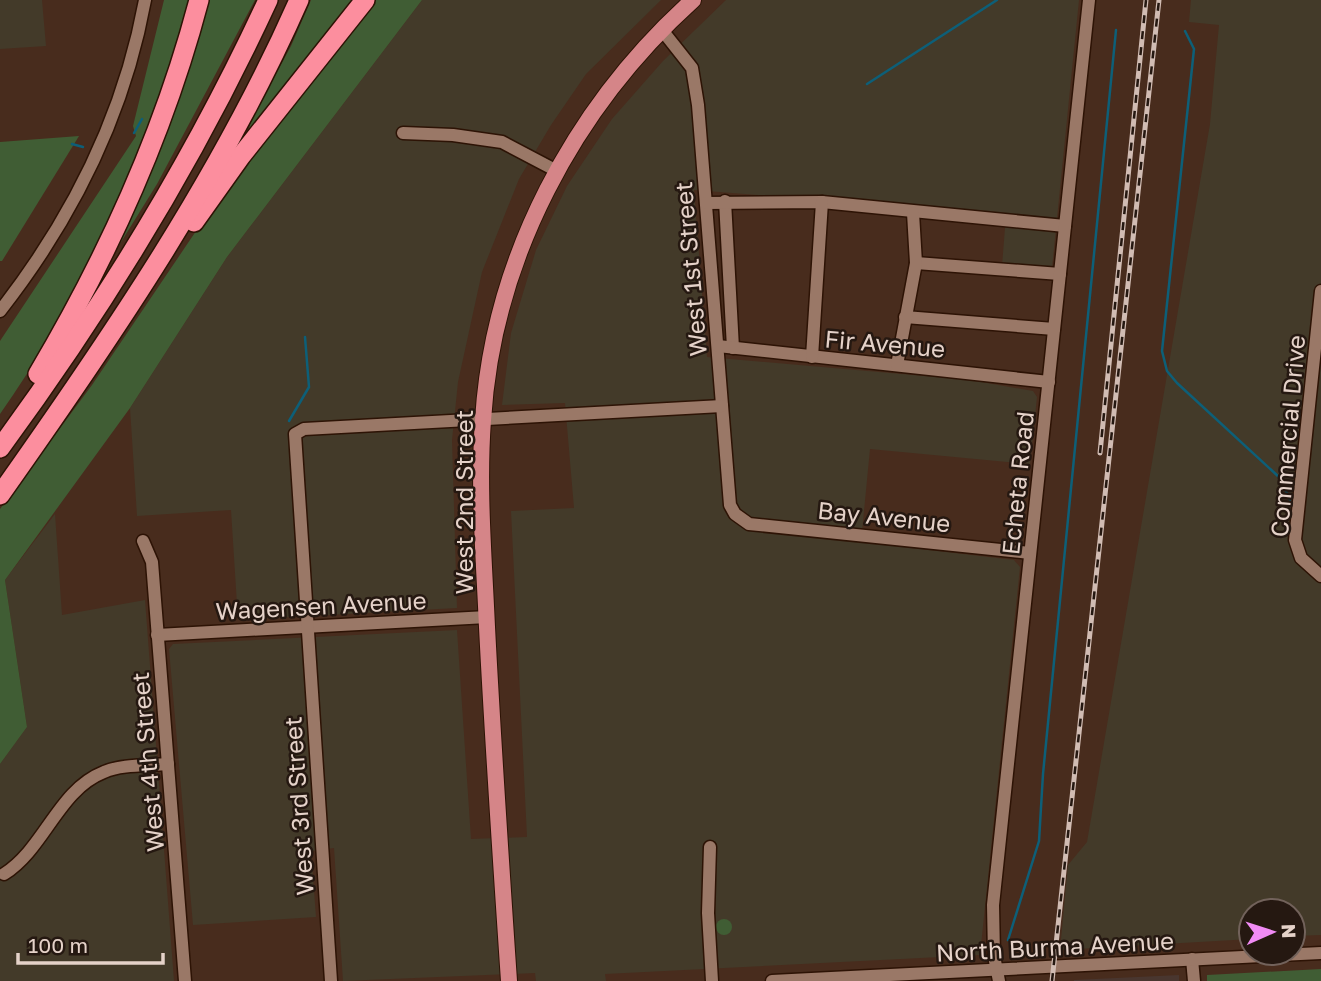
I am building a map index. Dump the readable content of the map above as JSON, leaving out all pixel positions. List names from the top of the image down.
{
  "streets": {
    "main road": ["West 2nd Street"],
    "street": [
      "West 1st Street",
      "Fir Avenue",
      "Commercial Drive",
      "Echeta Road",
      "Bay Avenue",
      "Wagensen Avenue",
      "West 4th Street",
      "West 3rd Street",
      "North Burma Avenue"
    ]
  },
  "crossings": [
    ["West 1st Street", "Fir Avenue"],
    ["West 1st Street", "West 2nd Street"],
    ["West 1st Street", "Bay Avenue"],
    ["Fir Avenue", "Echeta Road"],
    ["Echeta Road", "Bay Avenue"],
    ["Echeta Road", "North Burma Avenue"],
    ["West 2nd Street", "Wagensen Avenue"],
    ["West 2nd Street", "West 3rd Street"],
    ["Wagensen Avenue", "West 4th Street"],
    ["Wagensen Avenue", "West 3rd Street"]
  ],
  "scale_bar": "100 m",
  "north": "right"
}
